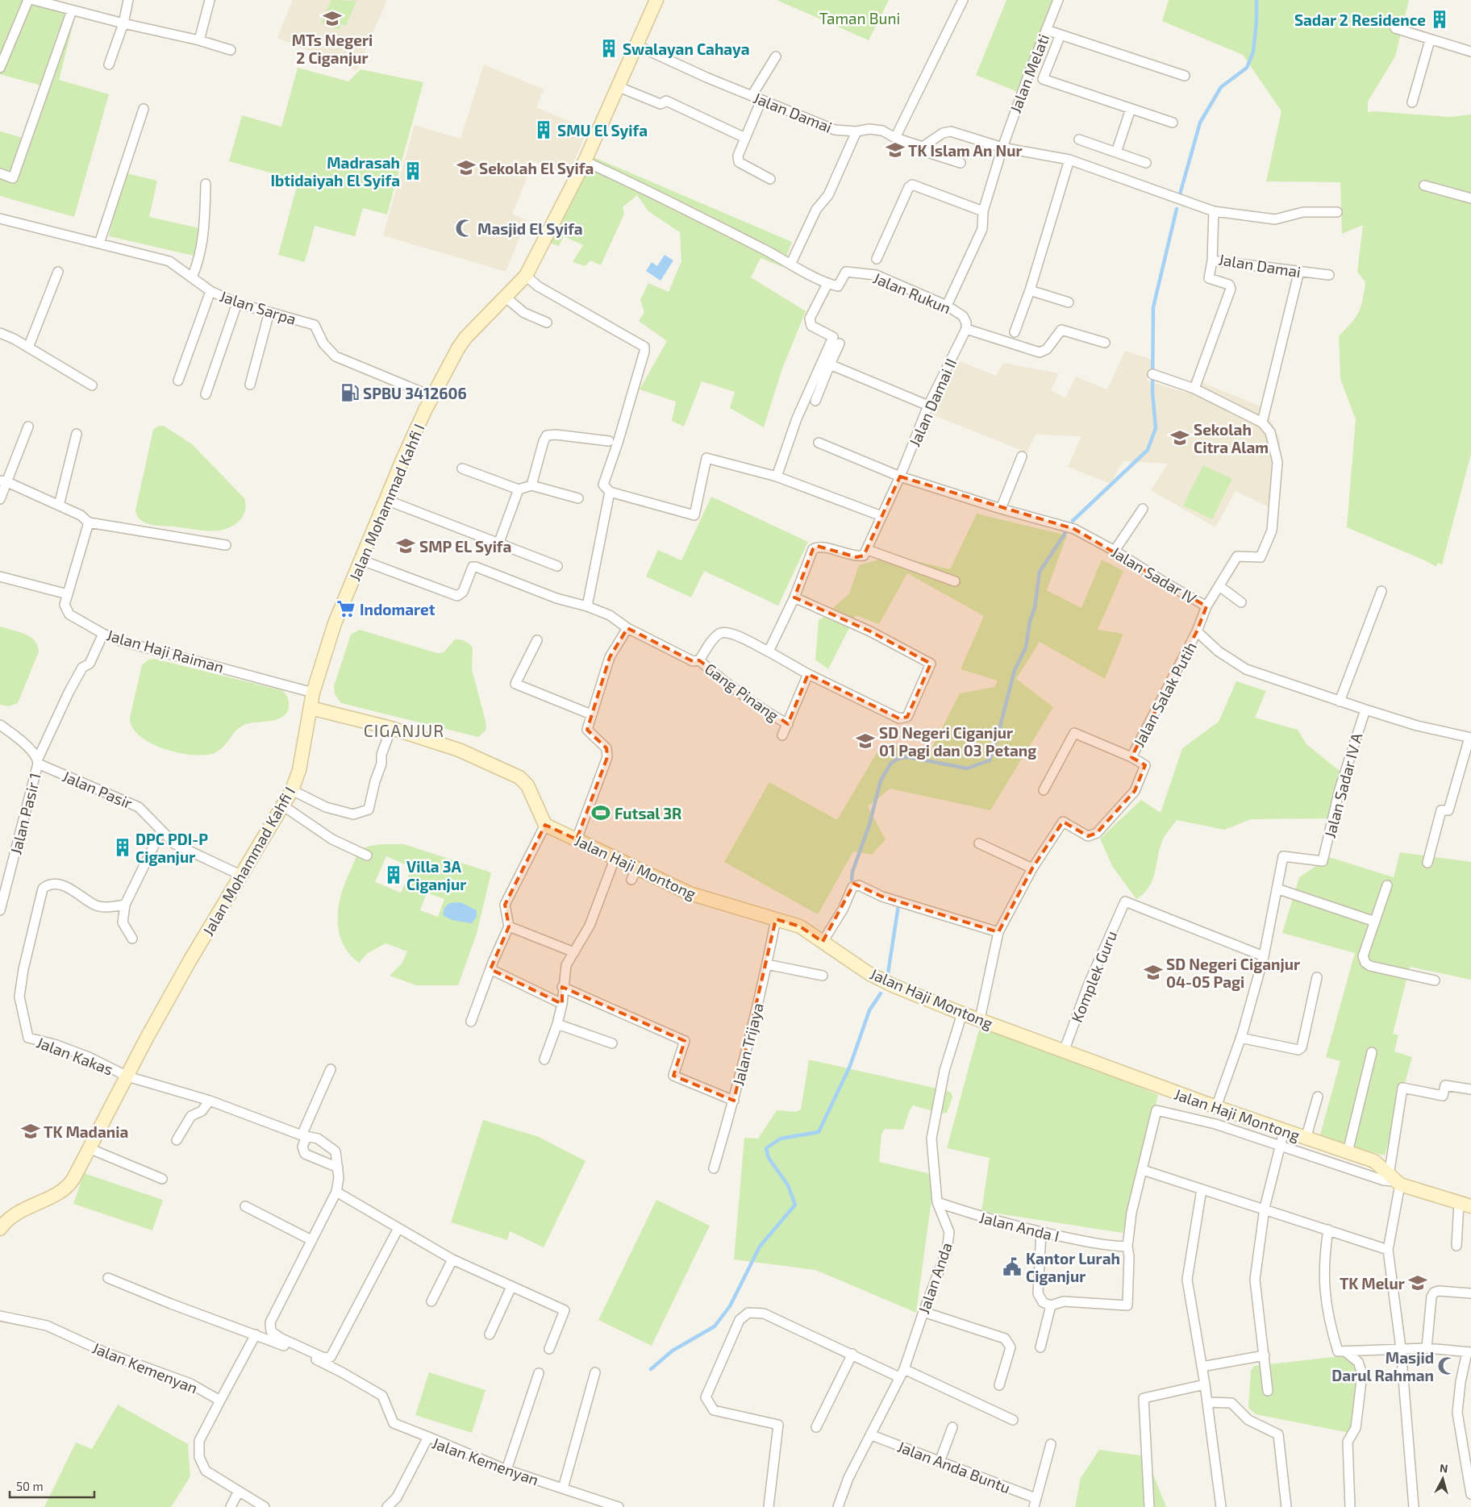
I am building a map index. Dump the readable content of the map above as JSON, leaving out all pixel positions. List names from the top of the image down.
{
  "streets": {
    "main road": ["Jalan Mohammad Kahfi I", "Jalan Haji Montong"],
    "street": [
      "Jalan Melati",
      "Jalan Damai",
      "Jalan Rukun",
      "Jalan Sarpa",
      "Jalan Damai II",
      "Jalan Sadar IV",
      "Jalan Haji Raiman",
      "Gang Pinang",
      "Jalan Salak Putih",
      "Jalan Sadar IV A",
      "Jalan Pasir",
      "Jalan Pasir 1",
      "Komplek Guru",
      "Jalan Trijaya",
      "Jalan Kakas",
      "Jalan Anda I",
      "Jalan Anda",
      "Jalan Kemenyan",
      "Jalan Anda Buntu"
    ]
  },
  "crossings": [
    ["Jalan Damai", "Jalan Mohammad Kahfi I"],
    ["Jalan Rukun", "Jalan Damai II"],
    ["Jalan Sarpa", "Jalan Mohammad Kahfi I"],
    ["Jalan Damai II", "Jalan Sadar IV"],
    ["Jalan Mohammad Kahfi I", "Jalan Haji Raiman"],
    ["Jalan Mohammad Kahfi I", "Jalan Pasir"],
    ["Jalan Mohammad Kahfi I", "Jalan Kakas"],
    ["Jalan Sadar IV", "Jalan Salak Putih"],
    ["Jalan Haji Raiman", "Jalan Pasir 1"],
    ["Jalan Salak Putih", "Jalan Haji Montong"],
    ["Jalan Pasir", "Jalan Pasir 1"],
    ["Jalan Haji Montong", "Komplek Guru"],
    ["Jalan Haji Montong", "Jalan Trijaya"],
    ["Jalan Haji Montong", "Jalan Anda"],
    ["Jalan Anda I", "Jalan Anda"],
    ["Jalan Anda", "Jalan Anda Buntu"]
  ],
  "districts": ["CIGANJUR"],
  "parks": ["Taman Buni"],
  "places": {
    "school or university": [
      "MTs Negeri 2 Ciganjur",
      "TK Islam An Nur",
      "Sekolah El Syifa",
      "Sekolah Citra Alam",
      "SMP EL Syifa",
      "SD Negeri Ciganjur 01 Pagi dan 03 Petang",
      "SD Negeri Ciganjur 04-05 Pagi",
      "TK Madania",
      "TK Melur"
    ],
    "building": [
      "Sadar 2 Residence",
      "Swalayan Cahaya",
      "SMU El Syifa",
      "Madrasah Ibtidaiyah El Syifa",
      "DPC PDI-P Ciganjur",
      "Villa 3A Ciganjur"
    ],
    "mosque": ["Masjid El Syifa", "Masjid Darul Rahman"],
    "fuel station": ["SPBU 3412606"],
    "supermarket": ["Indomaret"],
    "sports": ["Futsal 3R"],
    "public building": ["Kantor Lurah Ciganjur"]
  },
  "scale_bar": "50 m",
  "north": "top"
}
